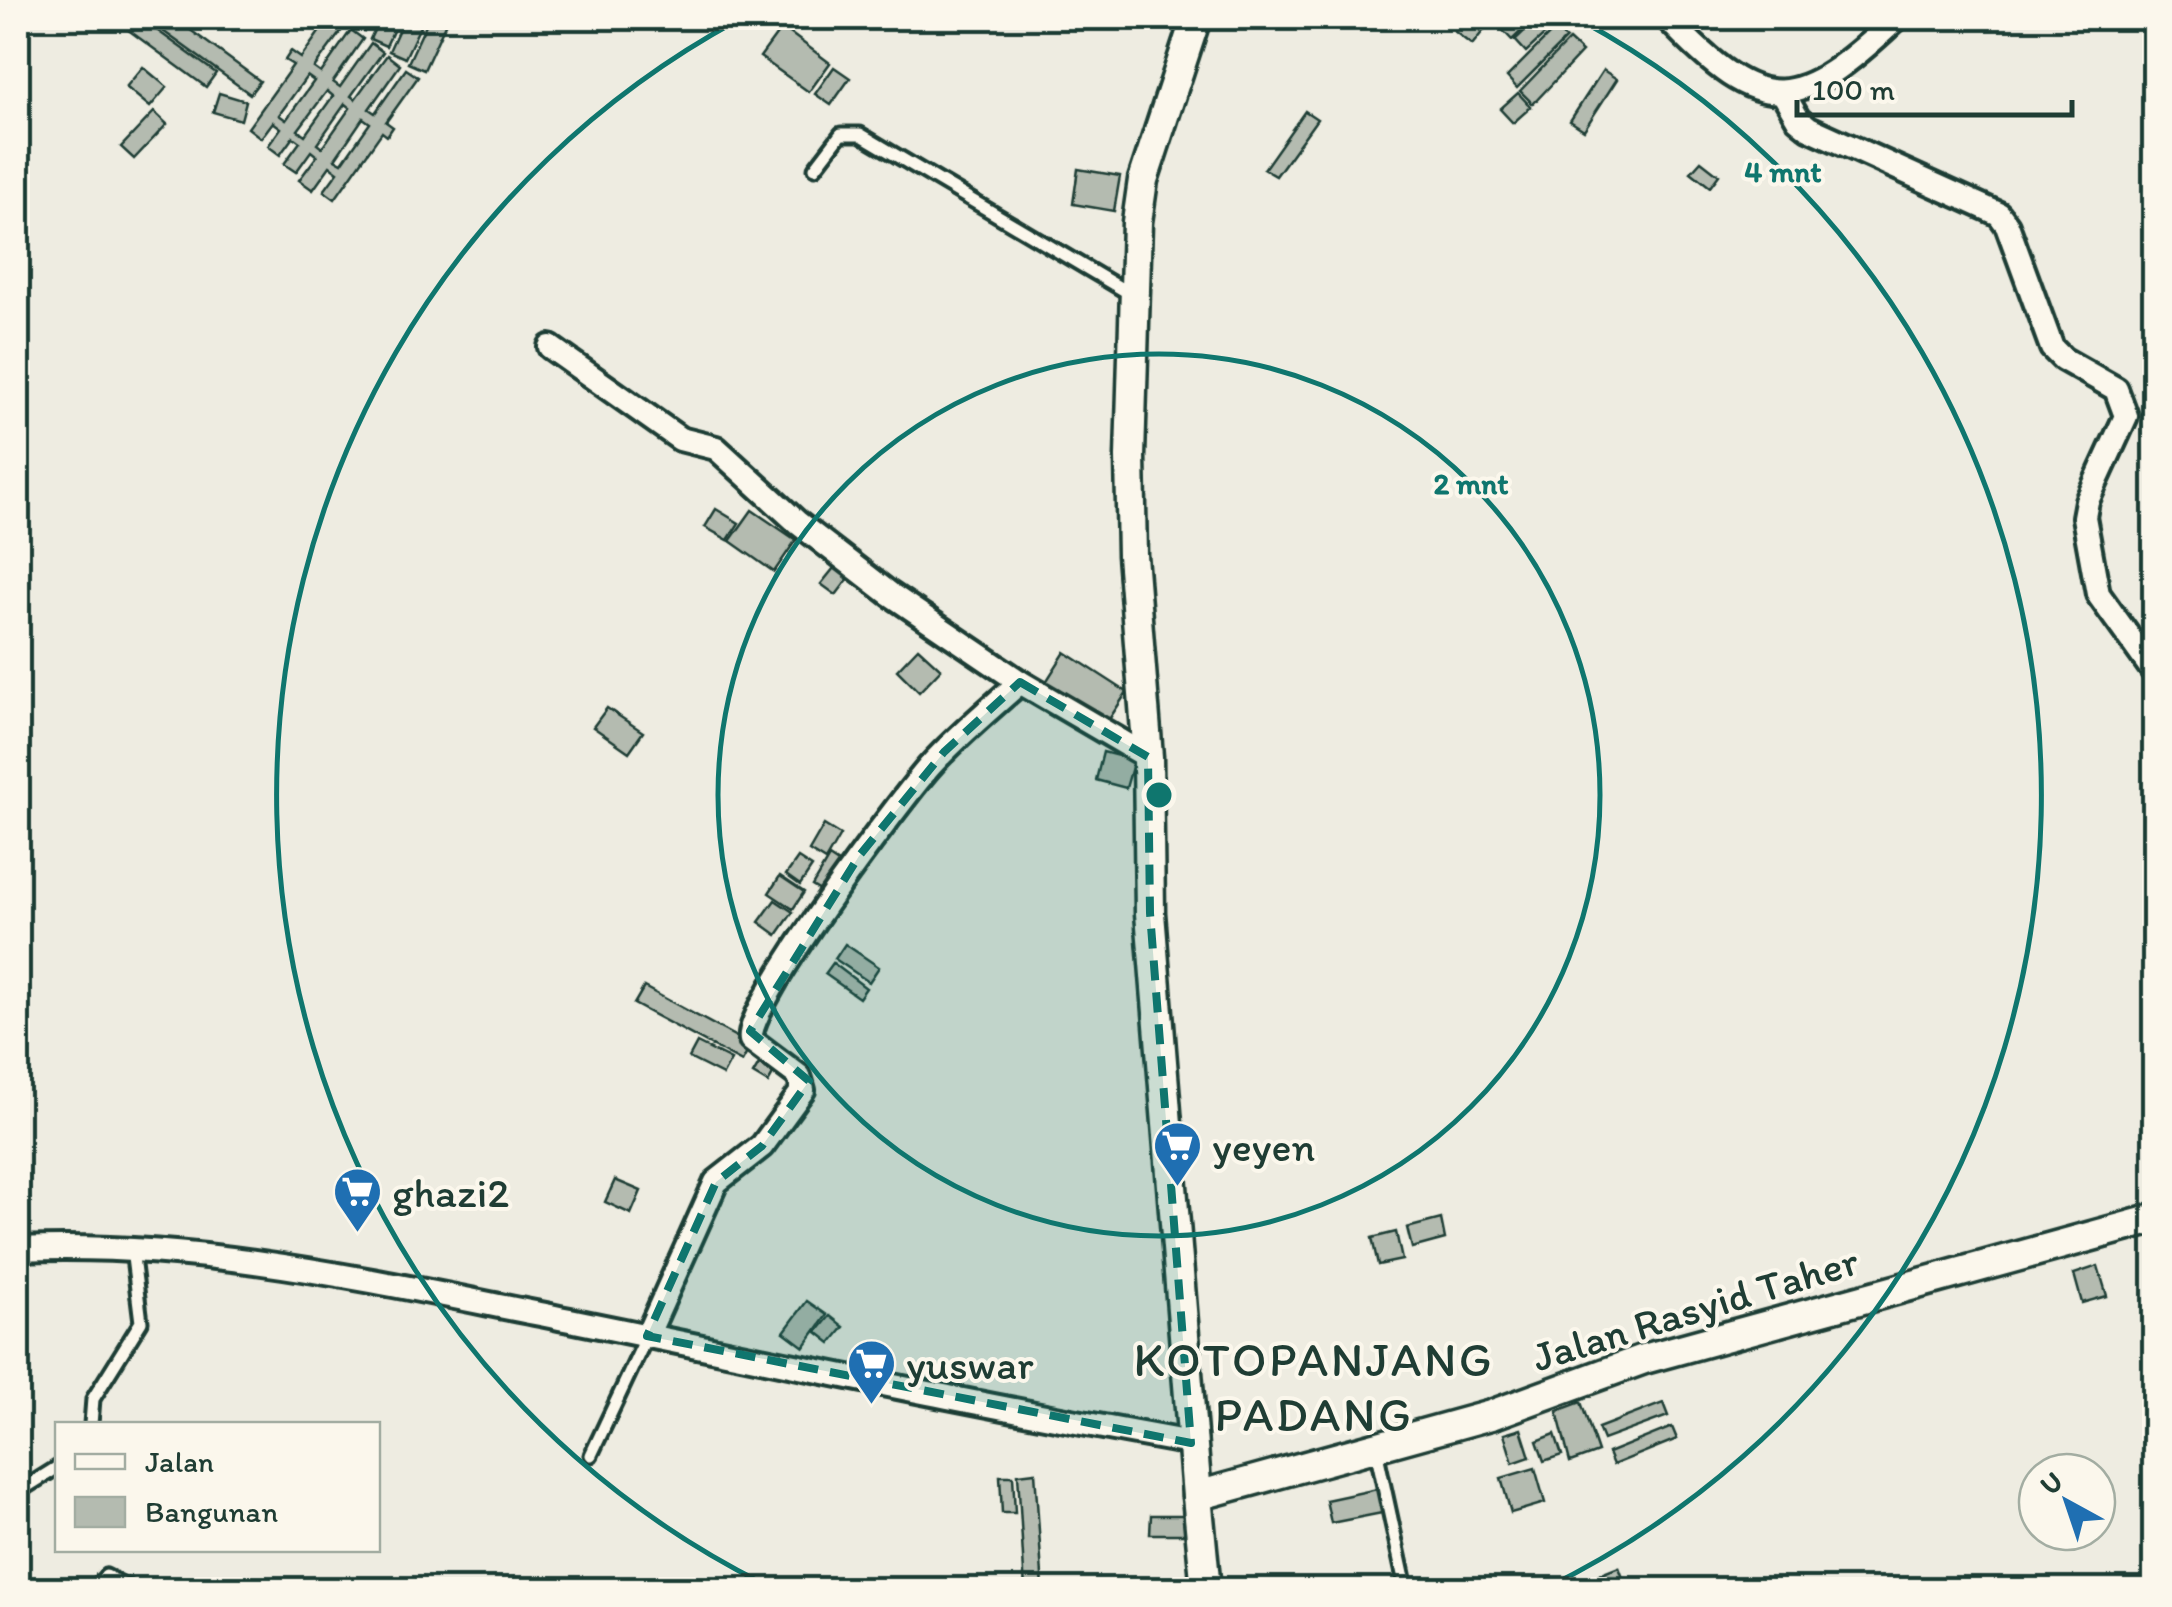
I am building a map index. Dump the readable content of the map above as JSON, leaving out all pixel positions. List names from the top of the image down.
{
  "streets": {
    "street": ["Jalan Rasyid Taher"]
  },
  "districts": ["KOTOPANJANG PADANG"],
  "places": {
    "supermarket": ["yeyen", "ghazi2", "yuswar"]
  },
  "legend": ["Jalan", "Bangunan"],
  "scale_bar": "100 m",
  "north": "top left",
  "rings": ["4 mnt", "2 mnt"]
}
